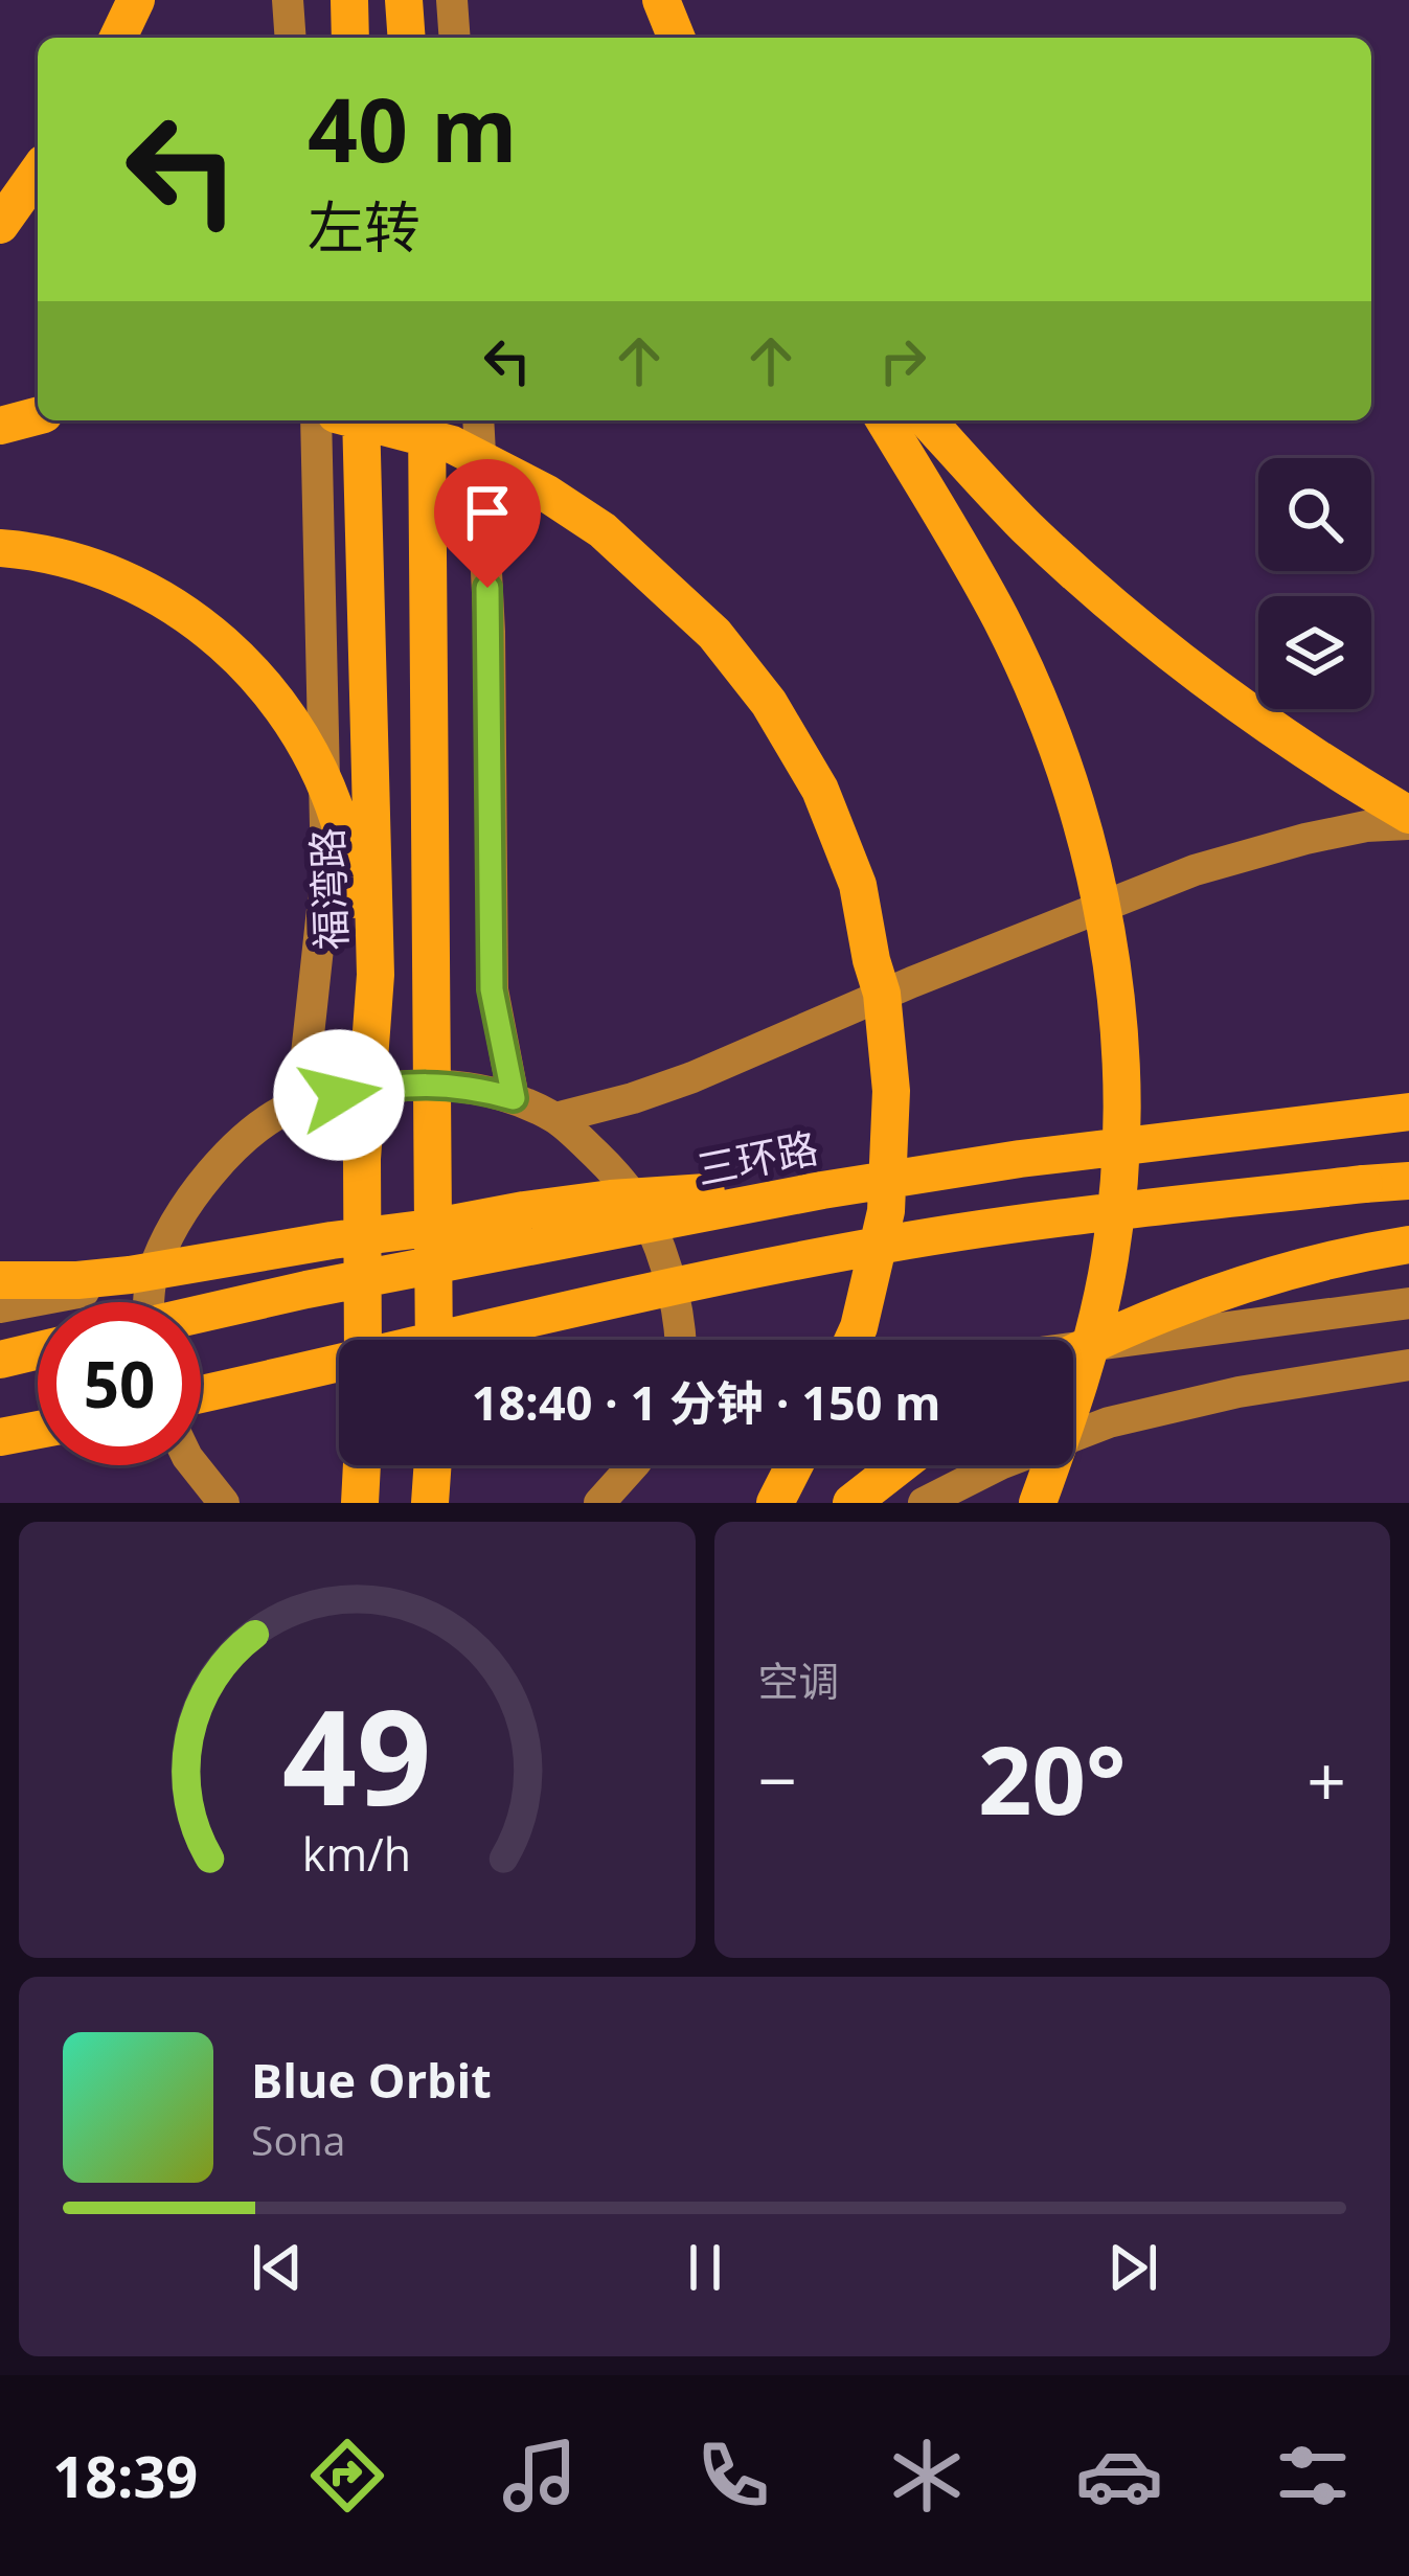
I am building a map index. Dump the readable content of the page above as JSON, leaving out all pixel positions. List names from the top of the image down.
{
  "streets": {
    "highway": ["福湾路", "三环路"]
  },
  "page": {
    "turn": ["40 m", "左转"],
    "limit": "50",
    "trip": "18:40 · 1 分钟 · 150 m",
    "tile": "空调",
    "heat": ["−", "20°", "+"],
    "song": ["Blue Orbit", "Sona"],
    "tabs": "18:39",
    "gauge": ["49", "km/h"]
  }
}
